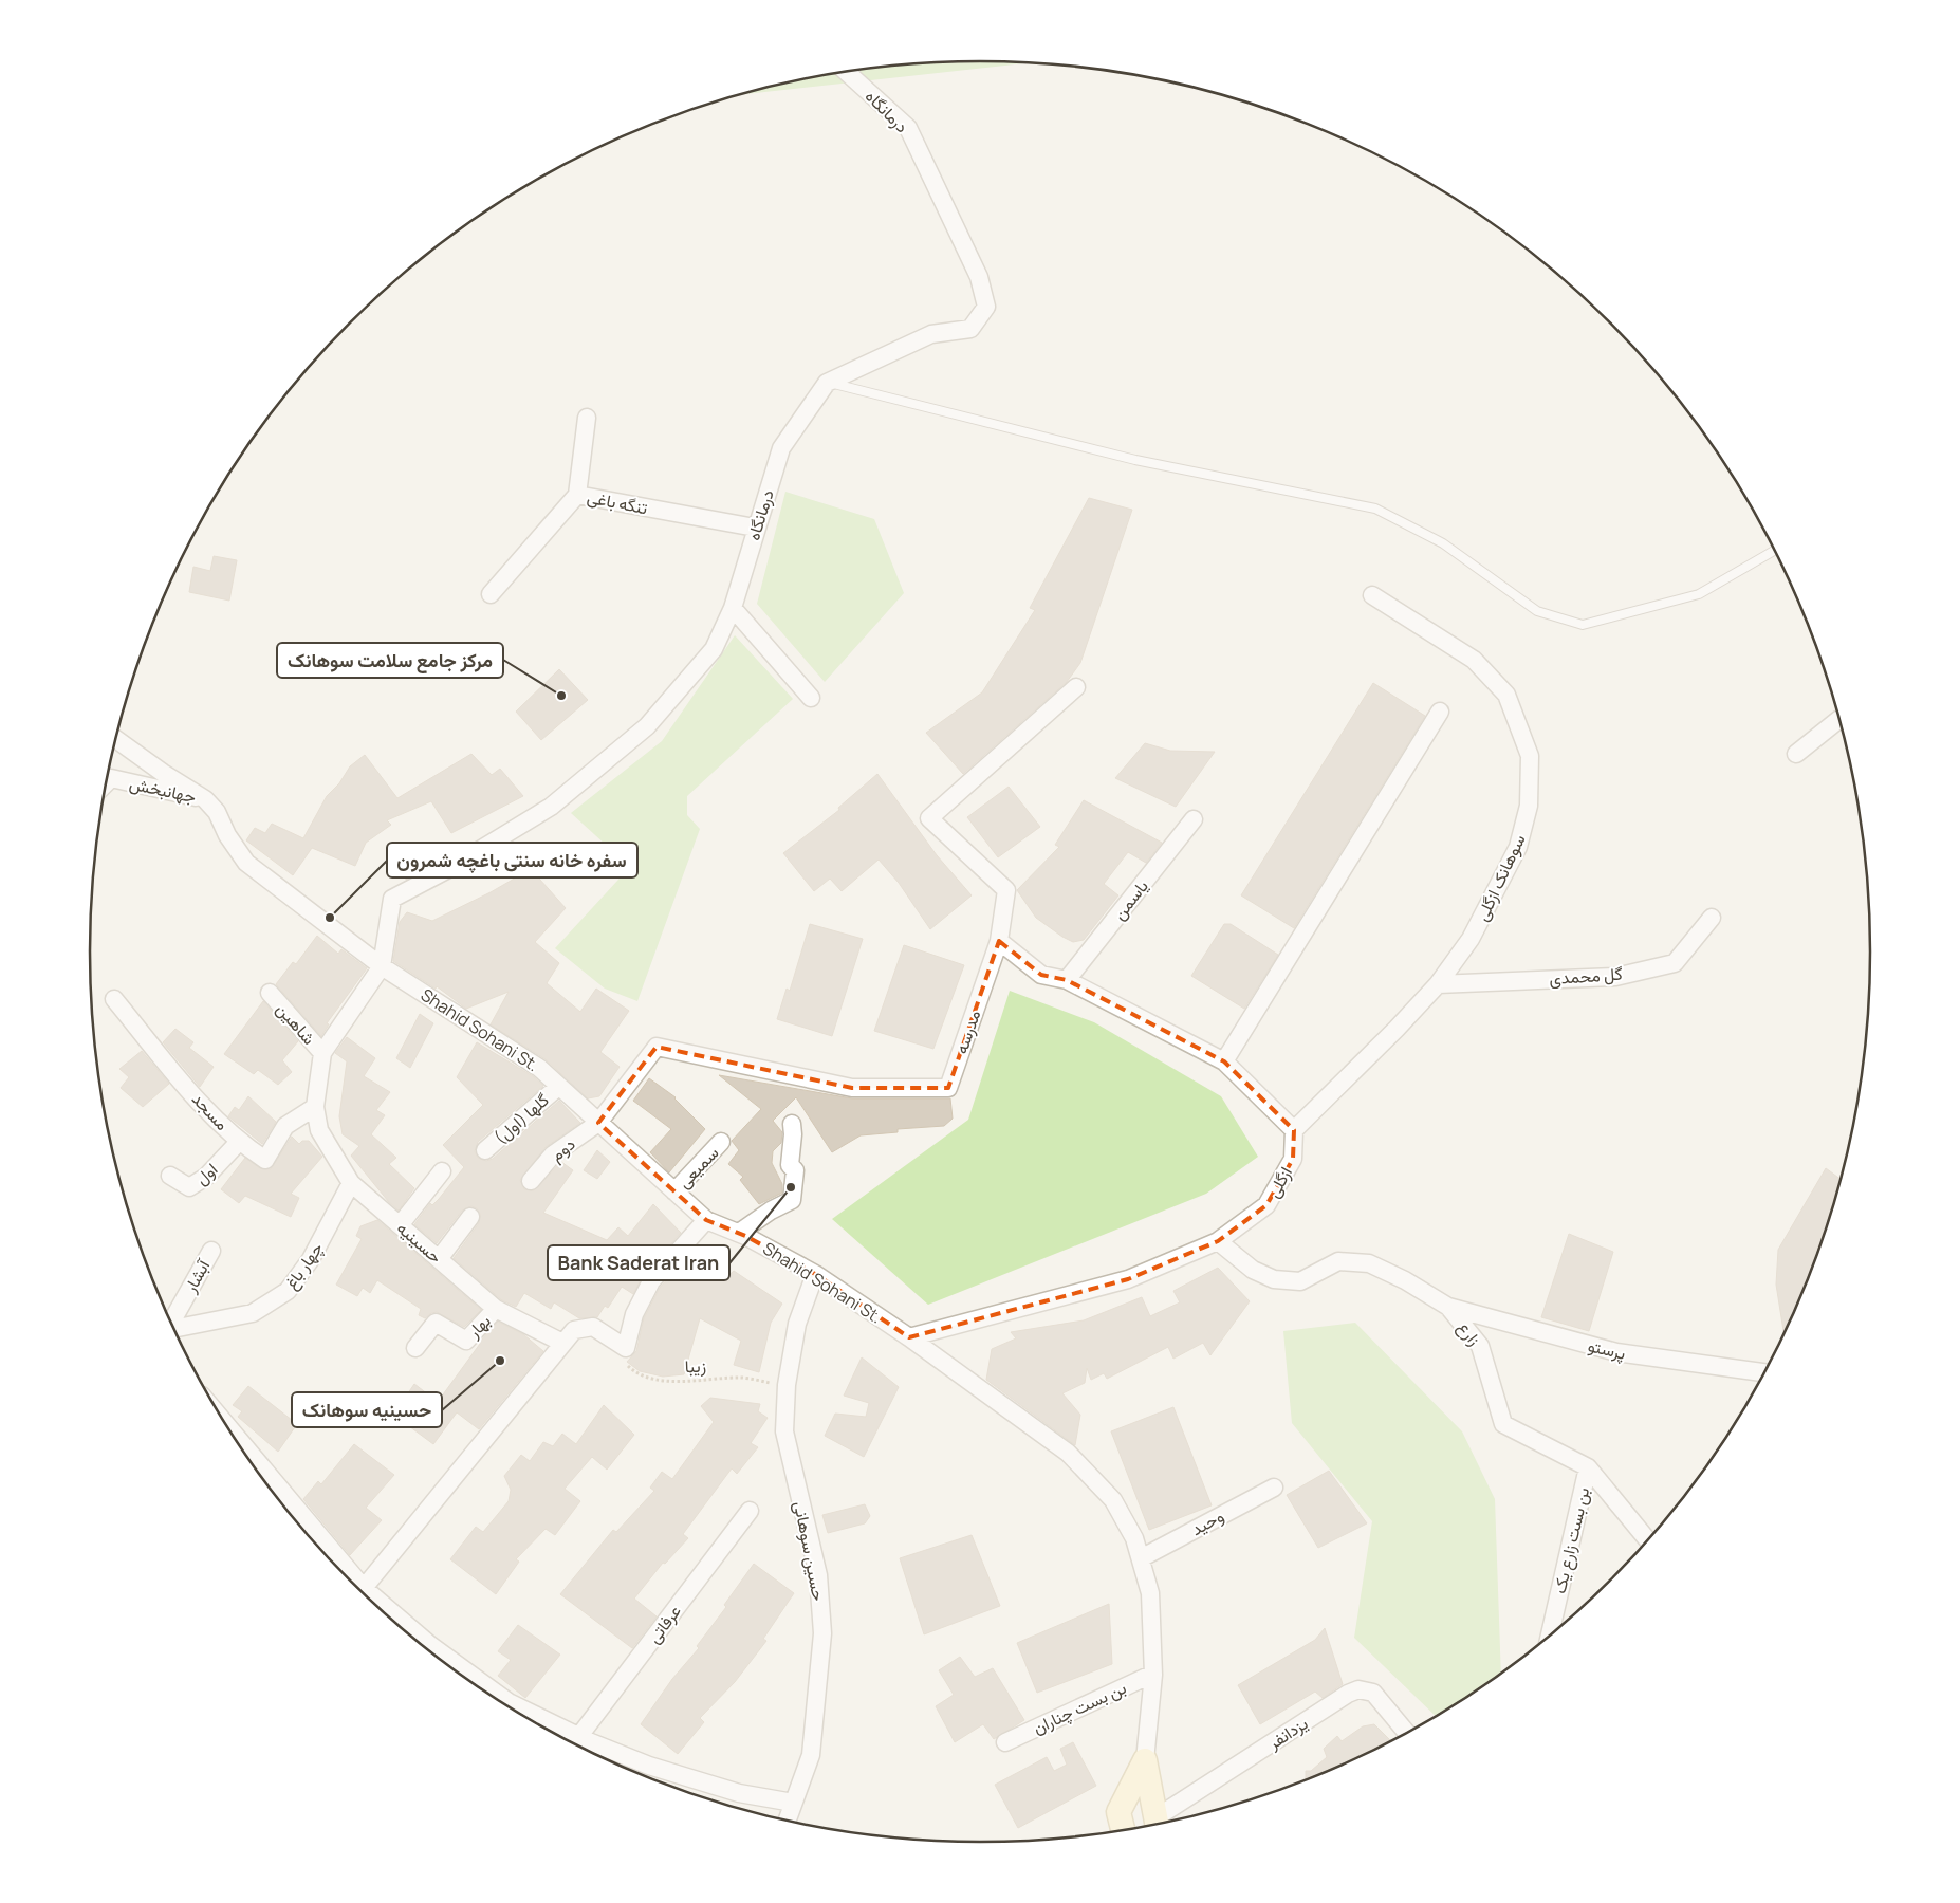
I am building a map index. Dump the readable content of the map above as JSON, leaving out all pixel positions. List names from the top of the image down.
{
  "streets": {
    "main road": ["Shahid Sohani St."],
    "street": [
      "درمانگاه",
      "تنگه باغی",
      "جهانبخش",
      "سوهانک ازگلی",
      "یاسمن",
      "گل محمدی",
      "شاهین",
      "مدرسه",
      "مسجد",
      "گلها (اول)",
      "دوم",
      "سمیعی",
      "اول",
      "ازگلی",
      "حسینیه",
      "چهار باغ",
      "آبشار",
      "بهار",
      "زارع",
      "پرستو",
      "وحید",
      "بن بست زارع یک",
      "حسین سوهانی",
      "عرفاتی",
      "بن بست چناران",
      "یزدانفر"
    ],
    "path": ["زیبا"]
  },
  "crossings": [
    ["درمانگاه", "تنگه باغی"],
    ["درمانگاه", "Shahid Sohani St."],
    ["جهانبخش", "Shahid Sohani St."],
    ["سوهانک ازگلی", "گل محمدی"],
    ["سوهانک ازگلی", "ازگلی"],
    ["Shahid Sohani St.", "مدرسه"],
    ["Shahid Sohani St.", "گلها (اول)"],
    ["Shahid Sohani St.", "دوم"],
    ["Shahid Sohani St.", "سمیعی"],
    ["Shahid Sohani St.", "ازگلی"],
    ["Shahid Sohani St.", "وحید"],
    ["Shahid Sohani St.", "حسین سوهانی"],
    ["Shahid Sohani St.", "بن بست چناران"],
    ["مدرسه", "دوم"],
    ["مسجد", "اول"],
    ["مسجد", "حسینیه"],
    ["ازگلی", "زارع"],
    ["حسینیه", "چهار باغ"],
    ["حسینیه", "بهار"],
    ["زارع", "پرستو"],
    ["زارع", "بن بست زارع یک"],
    ["زیبا", "حسین سوهانی"]
  ],
  "places": [
    "مرکز جامع سلامت سوهانک",
    "سفره خانه سنتی باغچه شمرون",
    "Bank Saderat Iran",
    "حسینیه سوهانک"
  ]
}
